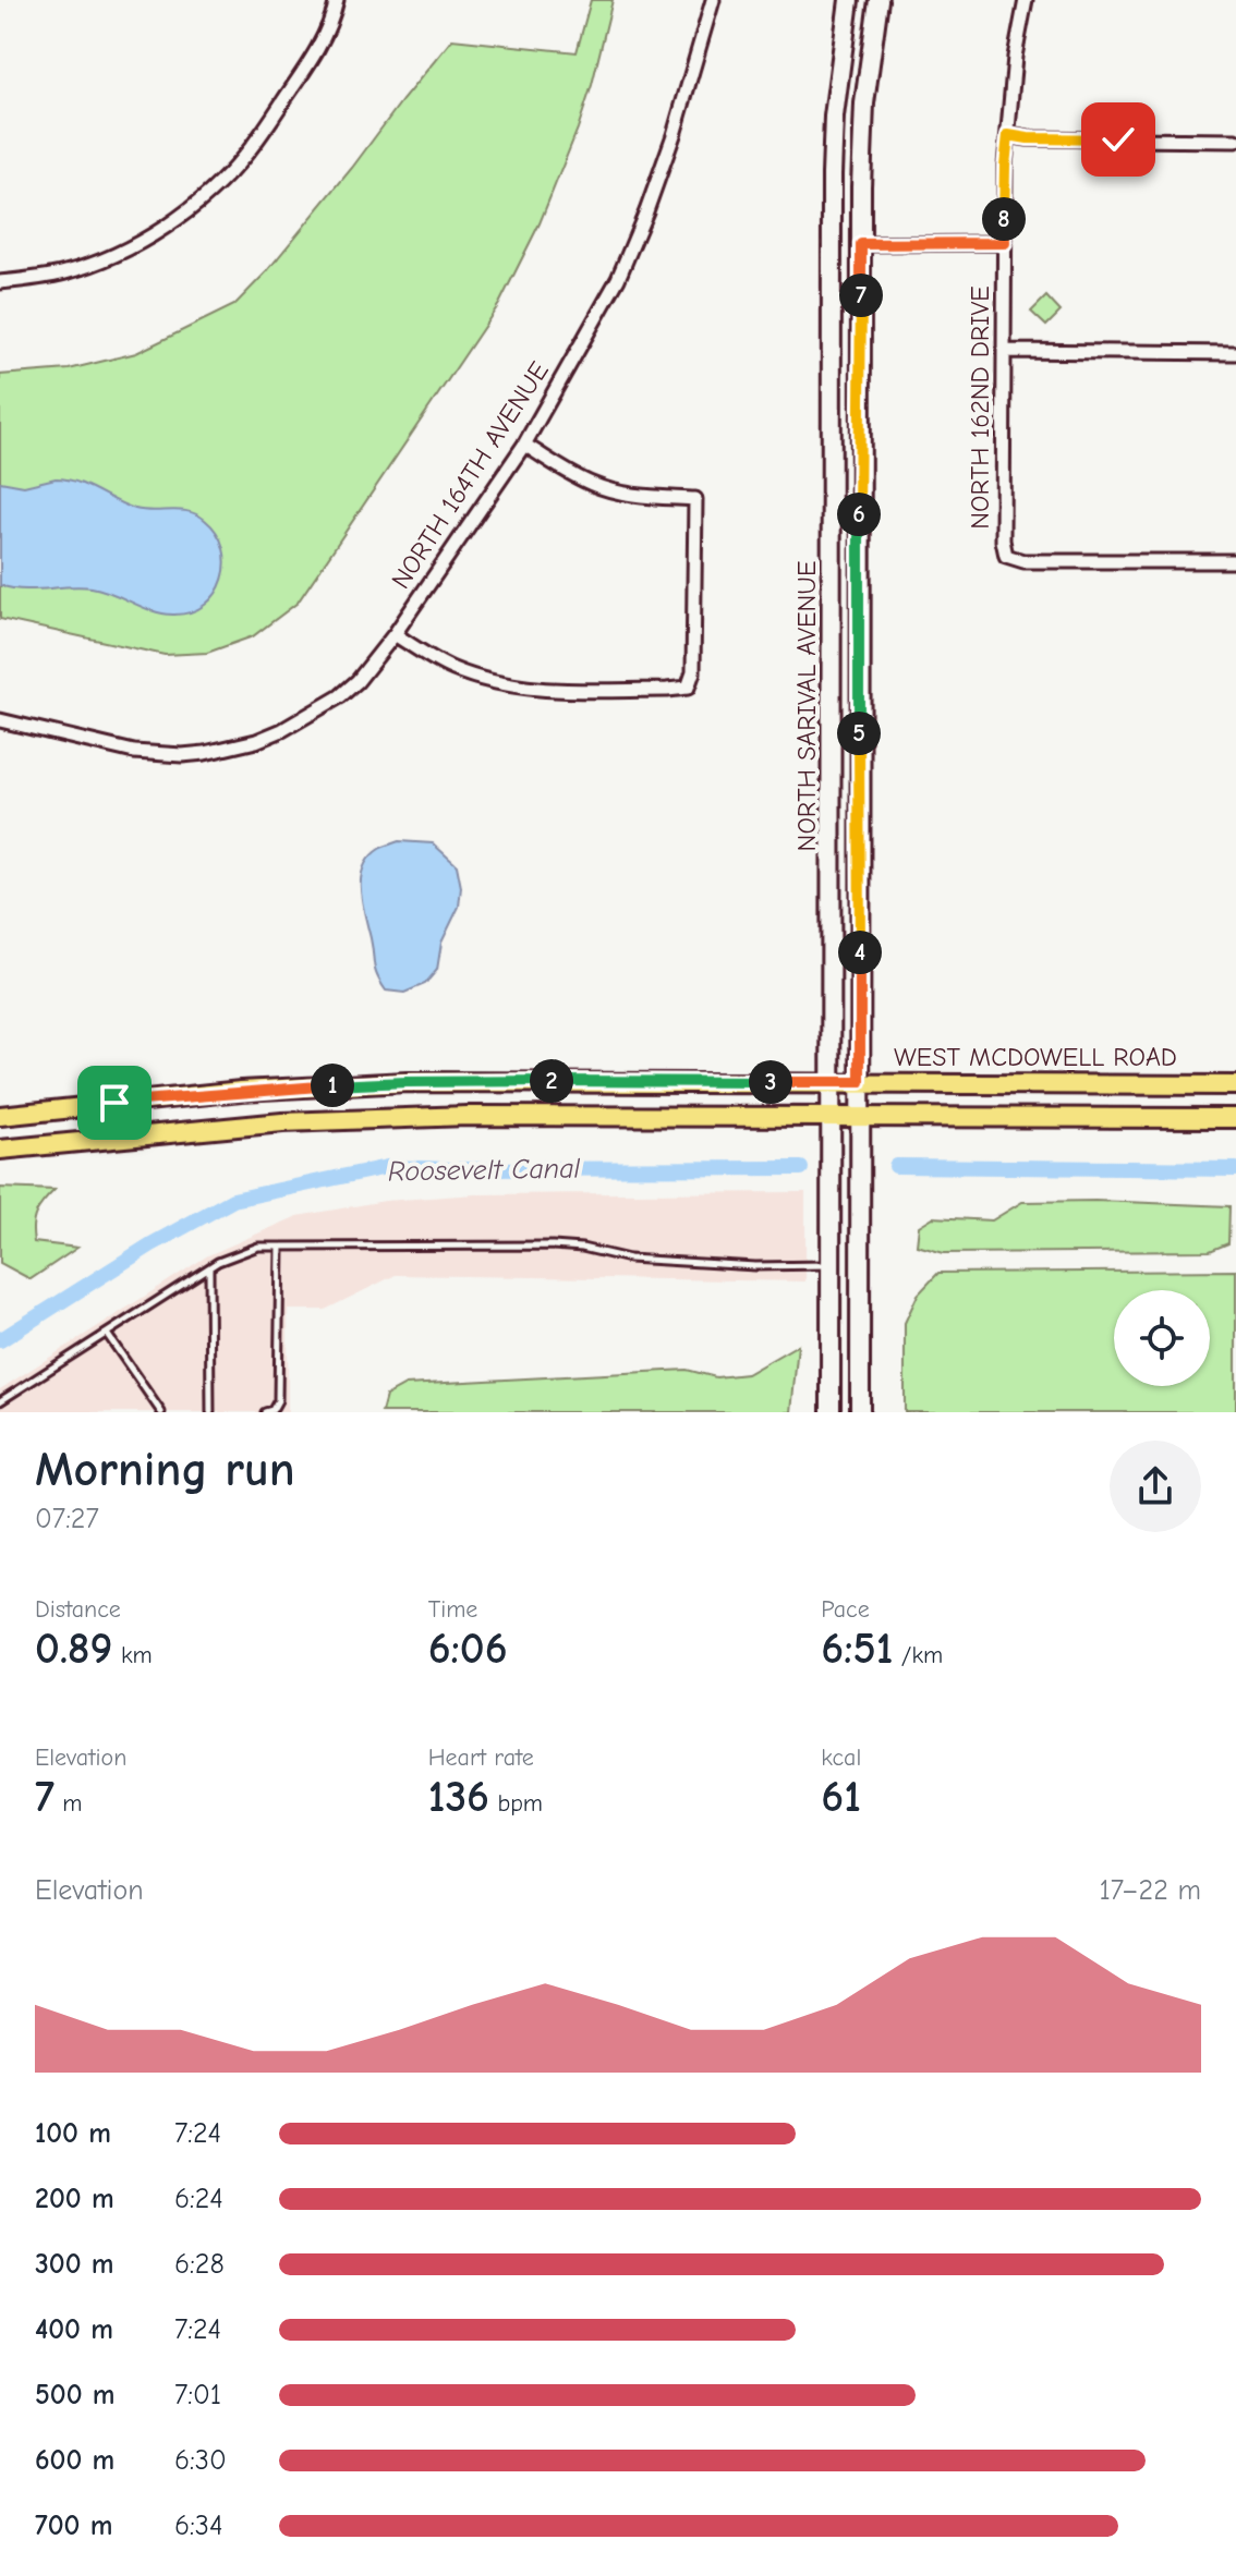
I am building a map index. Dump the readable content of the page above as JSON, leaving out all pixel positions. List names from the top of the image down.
{
  "streets": {
    "main road": ["NORTH SARIVAL AVENUE", "WEST MCDOWELL ROAD"],
    "street": ["NORTH 162ND DRIVE", "NORTH 164TH AVENUE"]
  },
  "crossings": [
    ["NORTH SARIVAL AVENUE", "WEST MCDOWELL ROAD"]
  ],
  "water": ["Roosevelt Canal"],
  "page": {
    "pins": [
      "8",
      "7",
      "6",
      "5",
      "4",
      "2",
      "3",
      "1"
    ],
    "heading": ["Morning run", "07:27"],
    "stats": [
      ["Distance", "0.89 km"],
      ["Time", "6:06"],
      ["Pace", "6:51 /km"],
      ["Elevation", "7 m"],
      ["Heart rate", "136 bpm"],
      ["kcal", "61"]
    ],
    "chart": ["Elevation", "17–22 m"],
    "list": [
      {
        "name": "100 m",
        "note": "7:24"
      },
      {
        "name": "200 m",
        "note": "6:24"
      },
      {
        "name": "300 m",
        "note": "6:28"
      },
      {
        "name": "400 m",
        "note": "7:24"
      },
      {
        "name": "500 m",
        "note": "7:01"
      },
      {
        "name": "600 m",
        "note": "6:30"
      },
      {
        "name": "700 m",
        "note": "6:34"
      }
    ]
  }
}
